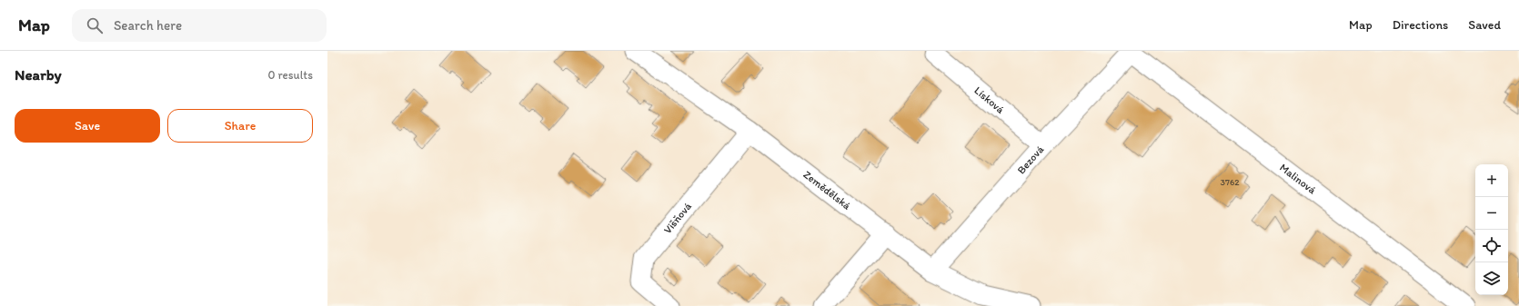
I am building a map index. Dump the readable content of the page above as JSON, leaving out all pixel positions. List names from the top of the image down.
{
  "streets": {
    "street": [
      "Lísková",
      "Bezová",
      "Malinová",
      "Zemědělská",
      "Višňová"
    ]
  },
  "crossings": [
    ["Lísková", "Bezová"],
    ["Bezová", "Malinová"],
    ["Bezová", "Zemědělská"],
    ["Zemědělská", "Višňová"]
  ],
  "house_numbers": ["3762"],
  "page": {
    "header": "Map",
    "search": "Search here",
    "nav": ["Map", "Directions", "Saved"],
    "heading": ["Nearby", "0 results"],
    "buttons": ["Save", "Share"],
    "map_buttons": ["+", "−"]
  }
}
